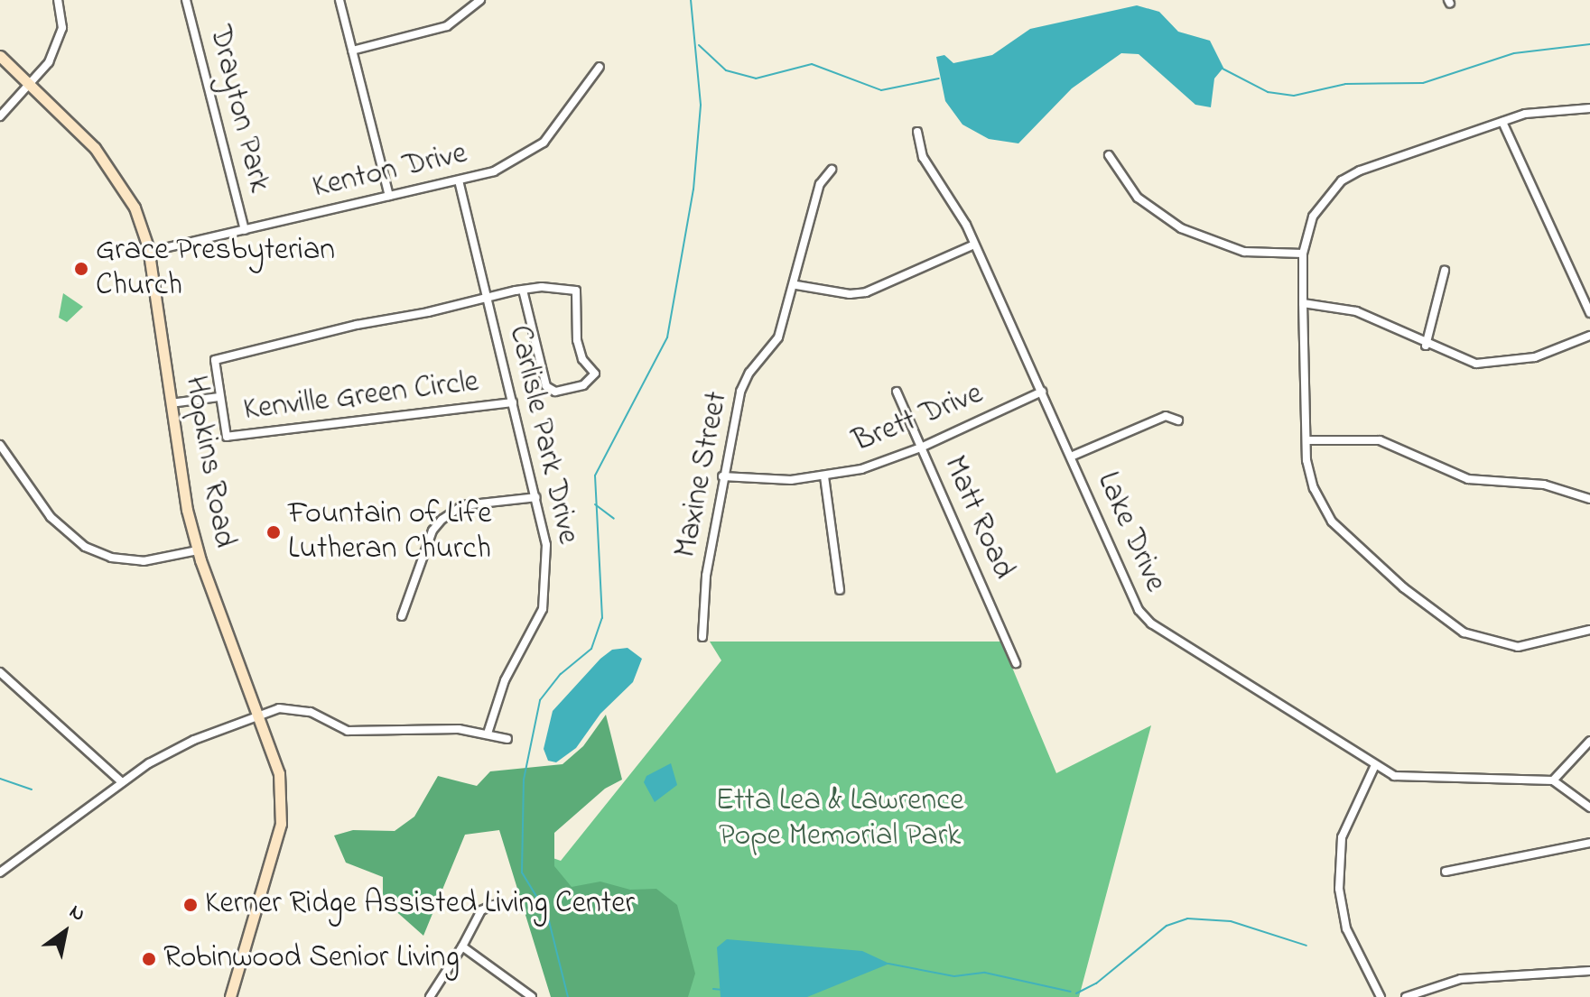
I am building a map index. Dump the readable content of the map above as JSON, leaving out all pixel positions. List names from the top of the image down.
{
  "streets": {
    "main road": ["Hopkins Road"],
    "street": [
      "Drayton Park",
      "Kenton Drive",
      "Kenville Green Circle",
      "Brett Drive",
      "Carlisle Park Drive",
      "Maxine Street",
      "Matt Road",
      "Lake Drive"
    ]
  },
  "crossings": [
    ["Drayton Park", "Kenton Drive"],
    ["Kenton Drive", "Carlisle Park Drive"],
    ["Kenton Drive", "Hopkins Road"],
    ["Kenville Green Circle", "Carlisle Park Drive"],
    ["Brett Drive", "Maxine Street"],
    ["Brett Drive", "Matt Road"],
    ["Brett Drive", "Lake Drive"]
  ],
  "parks": ["Etta Lea & Lawrence Pope Memorial Park"],
  "places": [
    "Grace Presbyterian Church",
    "Fountain of Life Lutheran Church",
    "Kerner Ridge Assisted Living Center",
    "Robinwood Senior Living"
  ],
  "north": "top right"
}
